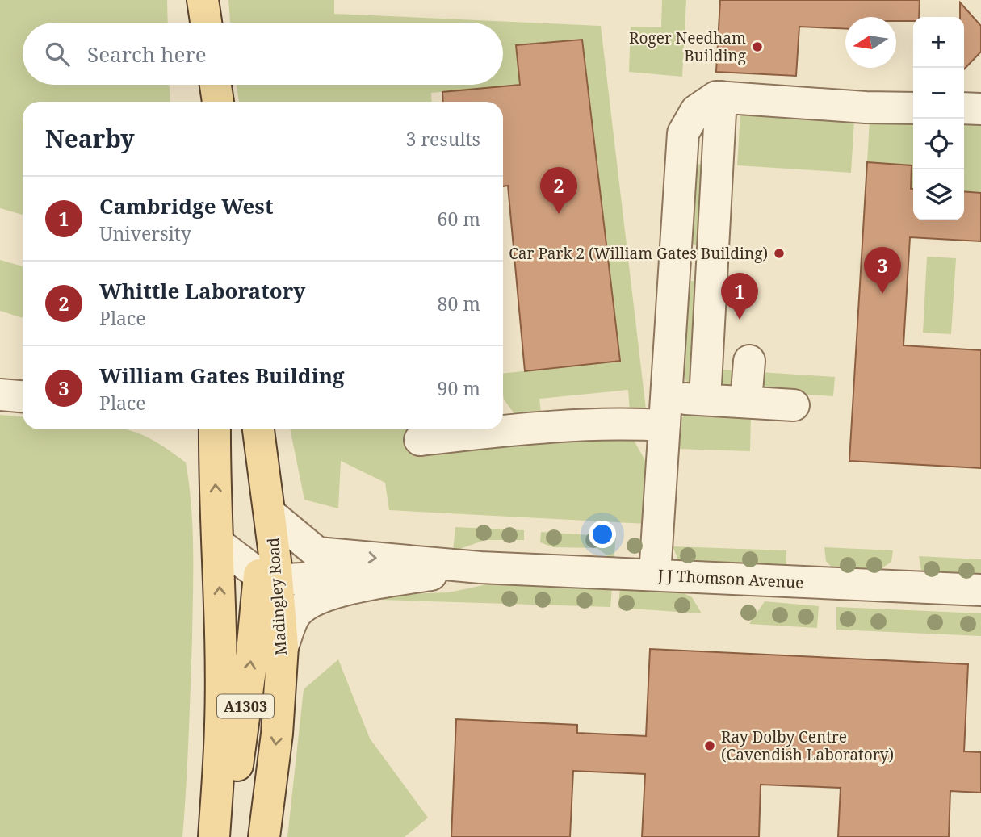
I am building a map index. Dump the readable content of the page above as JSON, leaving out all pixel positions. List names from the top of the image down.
{
  "streets": {
    "main road": ["Madingley Road", "A1303"],
    "street": ["J J Thomson Avenue"]
  },
  "crossings": [
    ["Madingley Road", "A1303"]
  ],
  "places": ["Roger Needham Building", "Car Park 2 (William Gates Building)", "Ray Dolby Centre (Cavendish Laboratory)"],
  "north": "left",
  "page": {
    "map_buttons": ["+", "−"],
    "search": "Search here",
    "heading": ["Nearby", "3 results"],
    "pins": ["2", "3", "1"],
    "list": [
      {
        "mark": "1",
        "name": "Cambridge West",
        "note": "University",
        "value": "60 m"
      },
      {
        "mark": "2",
        "name": "Whittle Laboratory",
        "note": "Place",
        "value": "80 m"
      },
      {
        "mark": "3",
        "name": "William Gates Building",
        "note": "Place",
        "value": "90 m"
      }
    ]
  }
}
